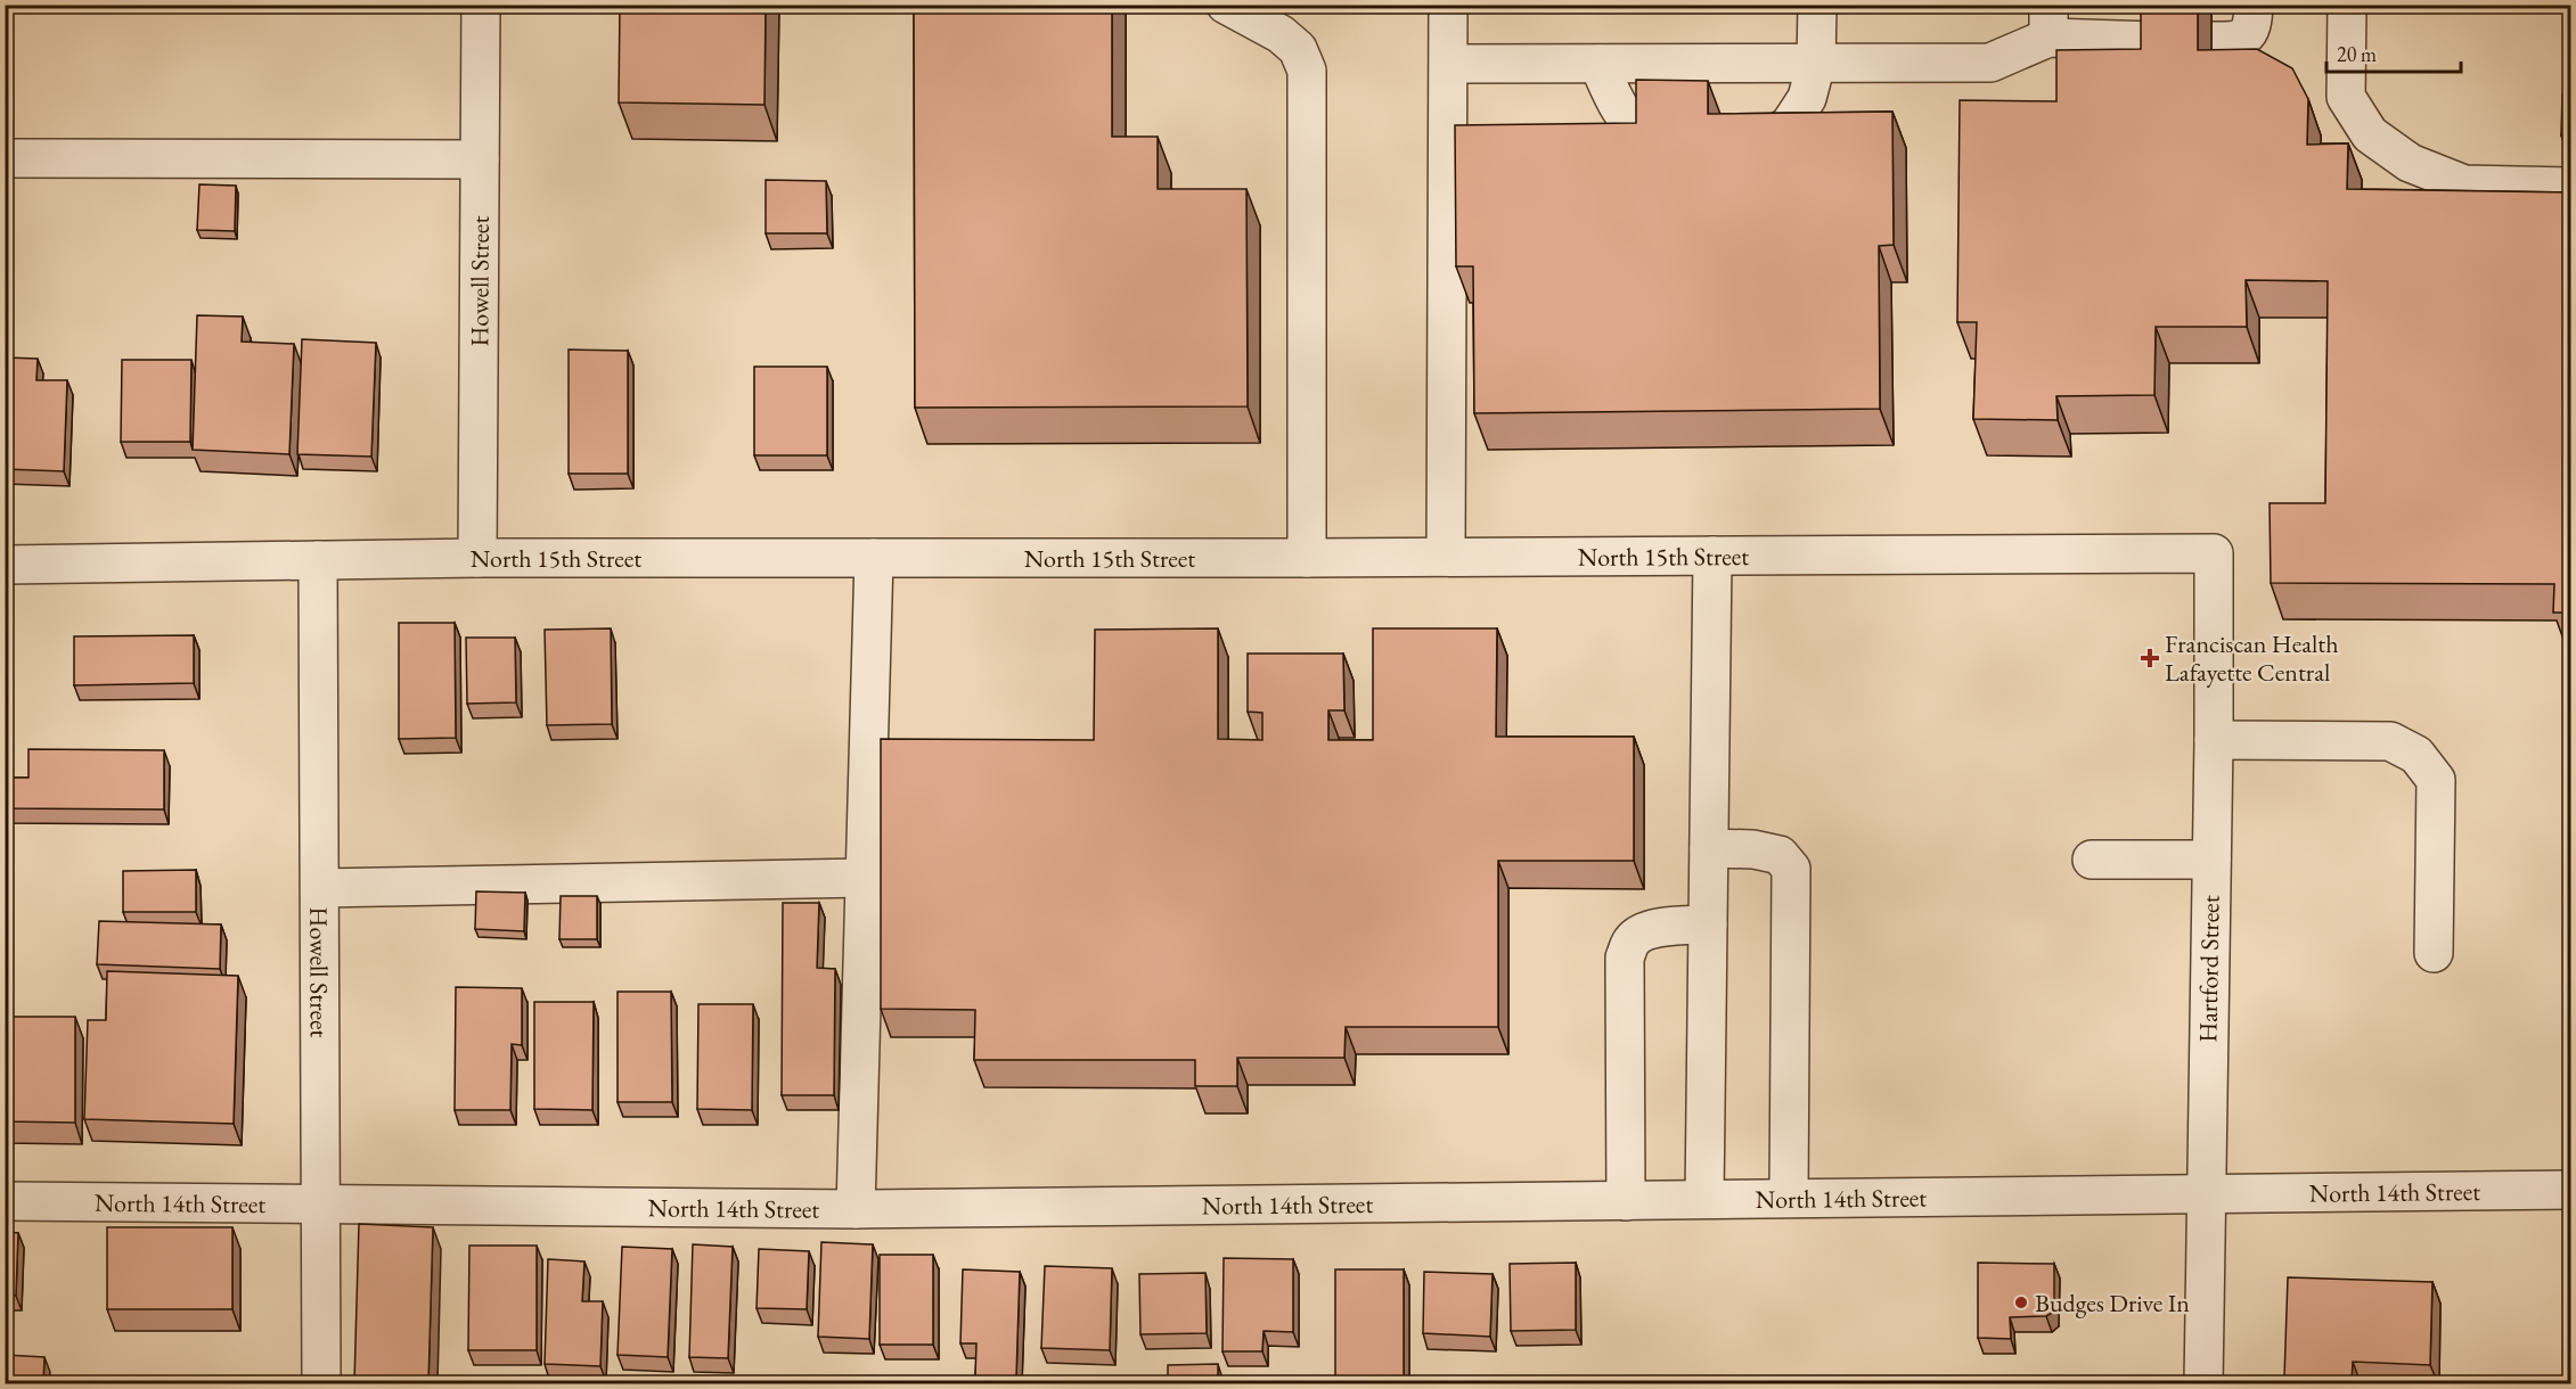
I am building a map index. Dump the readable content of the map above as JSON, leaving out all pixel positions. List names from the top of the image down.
{
  "streets": {
    "street": [
      "Howell Street",
      "North 15th Street",
      "Hartford Street",
      "North 14th Street"
    ]
  },
  "crossings": [
    ["Howell Street", "North 15th Street"],
    ["Howell Street", "North 14th Street"],
    ["North 15th Street", "Hartford Street"],
    ["Hartford Street", "North 14th Street"]
  ],
  "places": {
    "health": ["Franciscan Health Lafayette Central"],
    "other": ["Budges Drive In"]
  },
  "scale_bar": "20 m"
}
